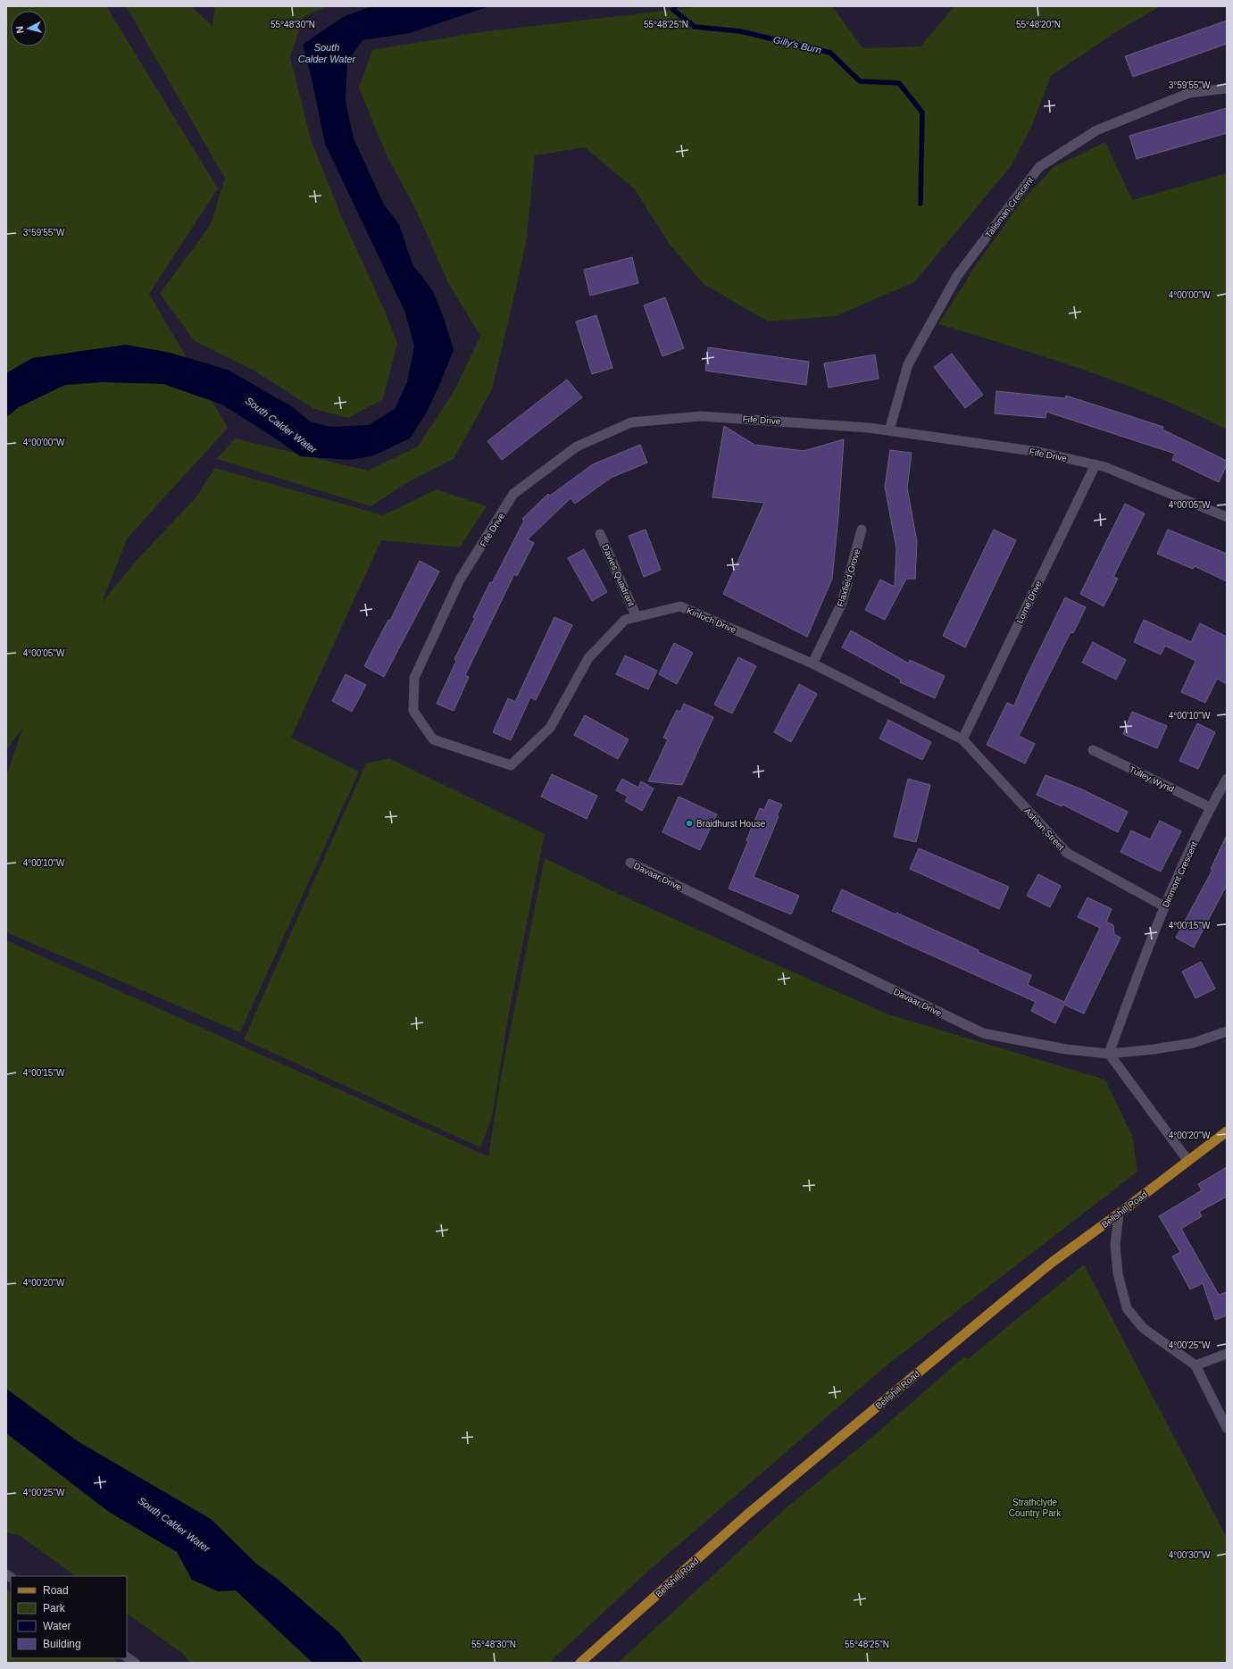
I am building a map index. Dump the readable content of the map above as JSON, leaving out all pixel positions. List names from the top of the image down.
{
  "streets": {
    "main road": ["Bellshill Road"],
    "street": [
      "Talisman Crescent",
      "Fife Drive",
      "Davies Quadrant",
      "Flaxfield Grove",
      "Lorne Drive",
      "Kinloch Drive",
      "Tulley Wynd",
      "Ashton Street",
      "Dinmont Crescent",
      "Davaar Drive"
    ]
  },
  "crossings": [
    ["Talisman Crescent", "Fife Drive"],
    ["Fife Drive", "Lorne Drive"],
    ["Fife Drive", "Kinloch Drive"],
    ["Davies Quadrant", "Kinloch Drive"],
    ["Flaxfield Grove", "Kinloch Drive"],
    ["Lorne Drive", "Kinloch Drive"],
    ["Lorne Drive", "Ashton Street"],
    ["Kinloch Drive", "Ashton Street"],
    ["Tulley Wynd", "Dinmont Crescent"],
    ["Ashton Street", "Dinmont Crescent"],
    ["Dinmont Crescent", "Davaar Drive"]
  ],
  "water": ["Gilly's Burn", "South Calder Water"],
  "parks": ["Strathclyde Country Park"],
  "places": ["Braidhurst House"],
  "legend": [
    "Road",
    "Park",
    "Water",
    "Building"
  ],
  "north": "left",
  "coordinates": [
    "55°48'30\"N",
    "55°48'25\"N",
    "55°48'20\"N",
    "3°59'55\"W",
    "4°00'00\"W",
    "4°00'05\"W",
    "4°00'10\"W",
    "4°00'15\"W",
    "4°00'20\"W",
    "4°00'25\"W",
    "4°00'30\"W"
  ]
}
